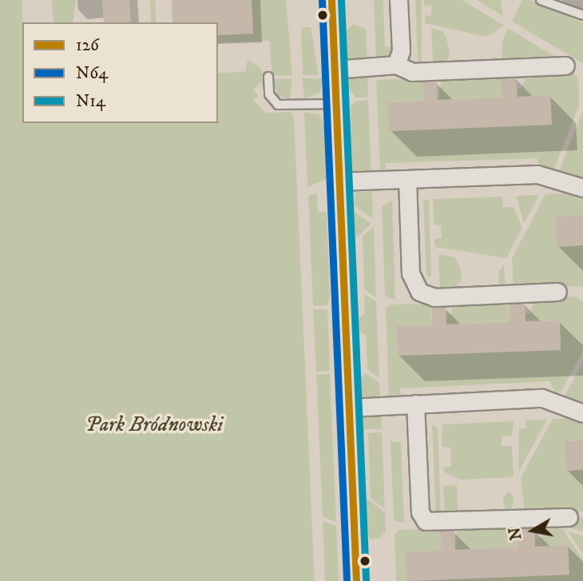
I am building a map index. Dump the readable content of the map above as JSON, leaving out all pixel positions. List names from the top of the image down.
{
  "parks": ["Park Bródnowski"],
  "lines": ["transit line 126", "transit line N14", "transit line N64"],
  "legend": ["126", "N64", "N14"],
  "north": "left"
}
